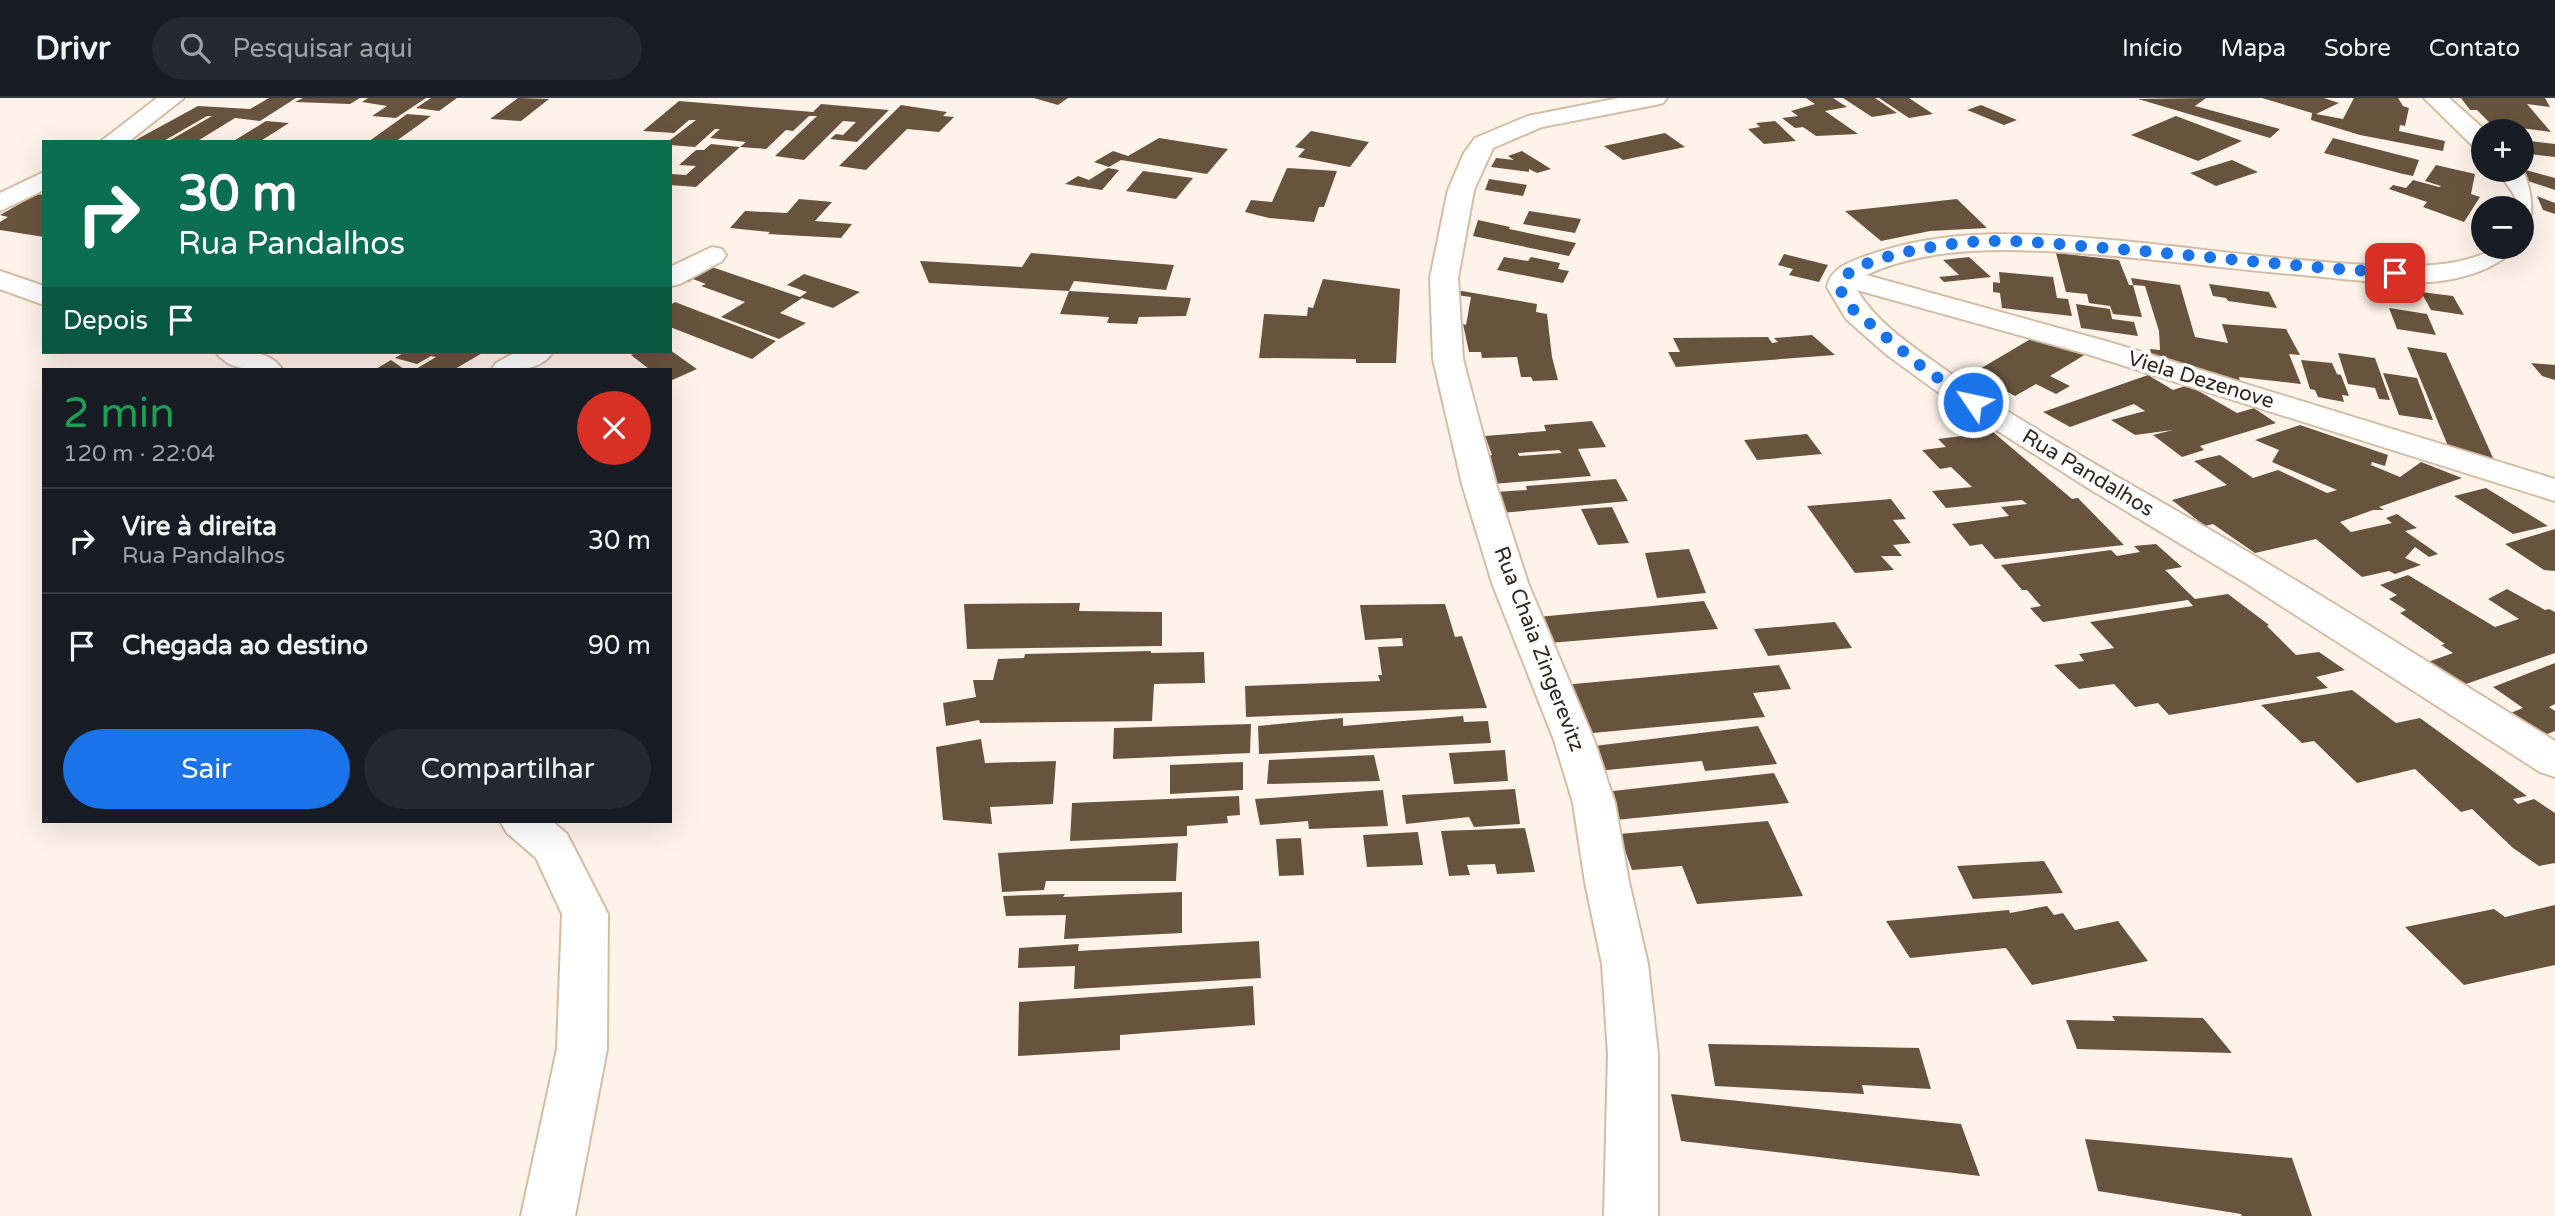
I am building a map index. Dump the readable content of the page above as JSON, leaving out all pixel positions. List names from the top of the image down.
{
  "streets": {
    "street": ["Viela Dezenove", "Rua Pandalhos", "Rua Chaia Zingerevitz"]
  },
  "crossings": [
    ["Viela Dezenove", "Rua Pandalhos"]
  ],
  "page": {
    "header": "Drivr",
    "search": "Pesquisar aqui",
    "nav": [
      "Início",
      "Mapa",
      "Sobre",
      "Contato"
    ],
    "map_buttons": ["+", "−"],
    "turn": ["30 m", "Rua Pandalhos"],
    "then": "Depois",
    "heading": ["2 min", "120 m · 22:04"],
    "list": [
      {
        "name": "Vire à direita",
        "note": "Rua Pandalhos",
        "value": "30 m"
      },
      {
        "name": "Chegada ao destino",
        "value": "90 m"
      }
    ],
    "buttons": ["Sair", "Compartilhar"]
  }
}
